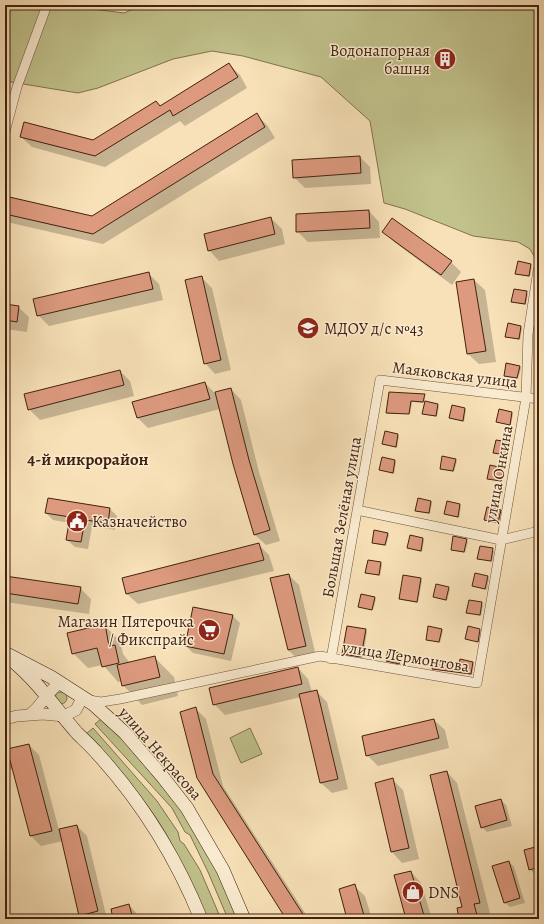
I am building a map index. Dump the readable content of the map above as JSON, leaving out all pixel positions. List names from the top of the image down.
{
  "streets": {
    "main road": ["улица Некрасова"],
    "street": [
      "Маяковская улица",
      "улица Онкина",
      "Большая Зелёная улица",
      "улица Лермонтова"
    ]
  },
  "crossings": [
    ["Маяковская улица", "улица Онкина"],
    ["Маяковская улица", "Большая Зелёная улица"],
    ["улица Онкина", "улица Лермонтова"],
    ["Большая Зелёная улица", "улица Лермонтова"],
    ["улица Лермонтова", "улица Некрасова"]
  ],
  "districts": ["4-й микрорайон"],
  "places": {
    "building": ["Водонапорная башня"],
    "school or university": ["МДОУ д/с №43"],
    "public building": ["Казначейство"],
    "supermarket": ["Магазин Пятерочка / Фикспрайс"],
    "shop": ["DNS"]
  }
}
